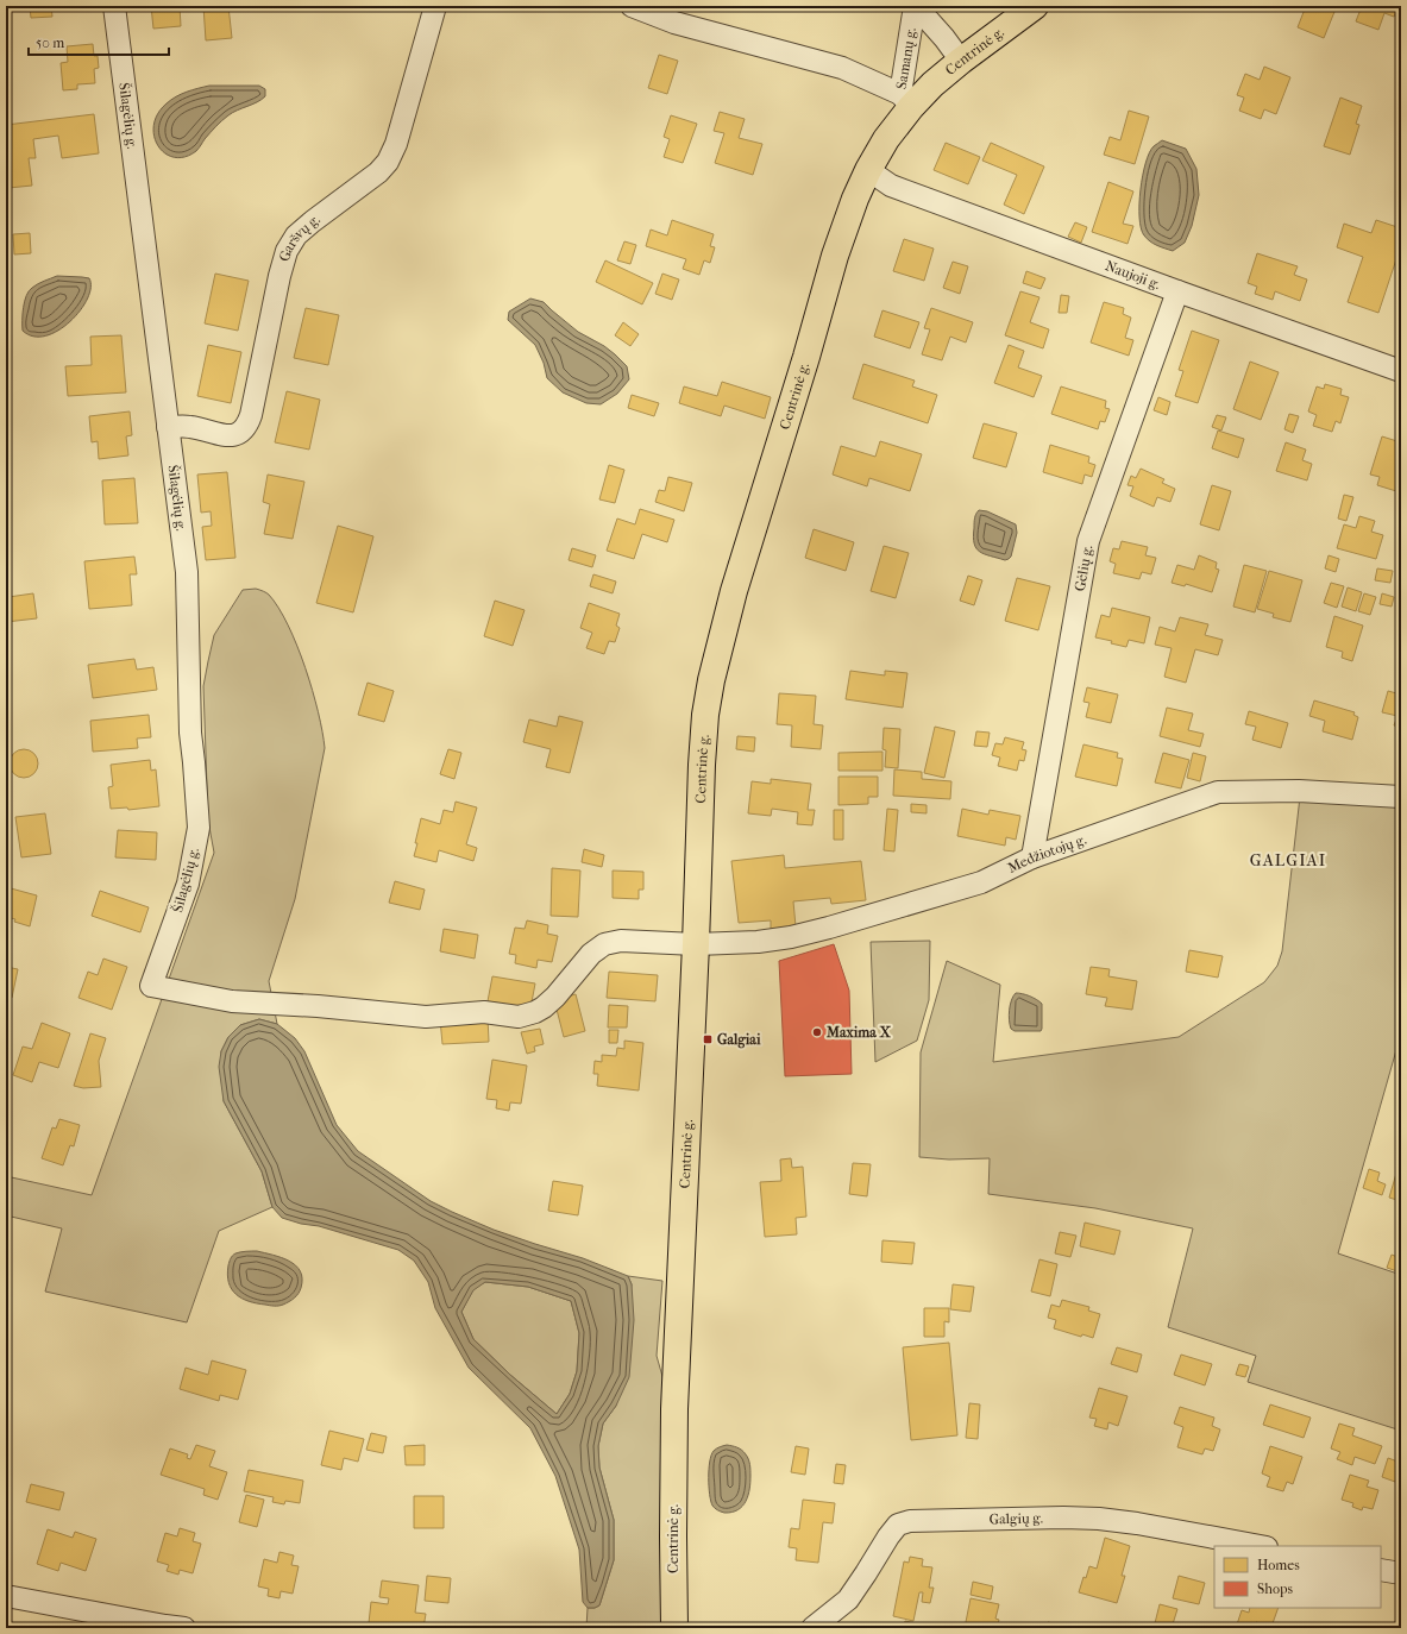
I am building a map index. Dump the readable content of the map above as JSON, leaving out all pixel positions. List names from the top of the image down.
{
  "streets": {
    "main road": ["Centrinė g."],
    "street": [
      "Samanų g.",
      "Šilagėlių g.",
      "Garšvų g.",
      "Naujoji g.",
      "Gėlių g.",
      "Medžiotojų g.",
      "Galgių g."
    ]
  },
  "crossings": [
    ["Centrinė g.", "Samanų g."],
    ["Centrinė g.", "Naujoji g."],
    ["Centrinė g.", "Medžiotojų g."],
    ["Šilagėlių g.", "Garšvų g."],
    ["Šilagėlių g.", "Medžiotojų g."],
    ["Naujoji g.", "Gėlių g."],
    ["Gėlių g.", "Medžiotojų g."]
  ],
  "districts": ["GALGIAI"],
  "places": {
    "other": ["Maxima X"],
    "transit": ["Galgiai"]
  },
  "legend": ["Homes", "Shops"],
  "scale_bar": "50 m"
}
